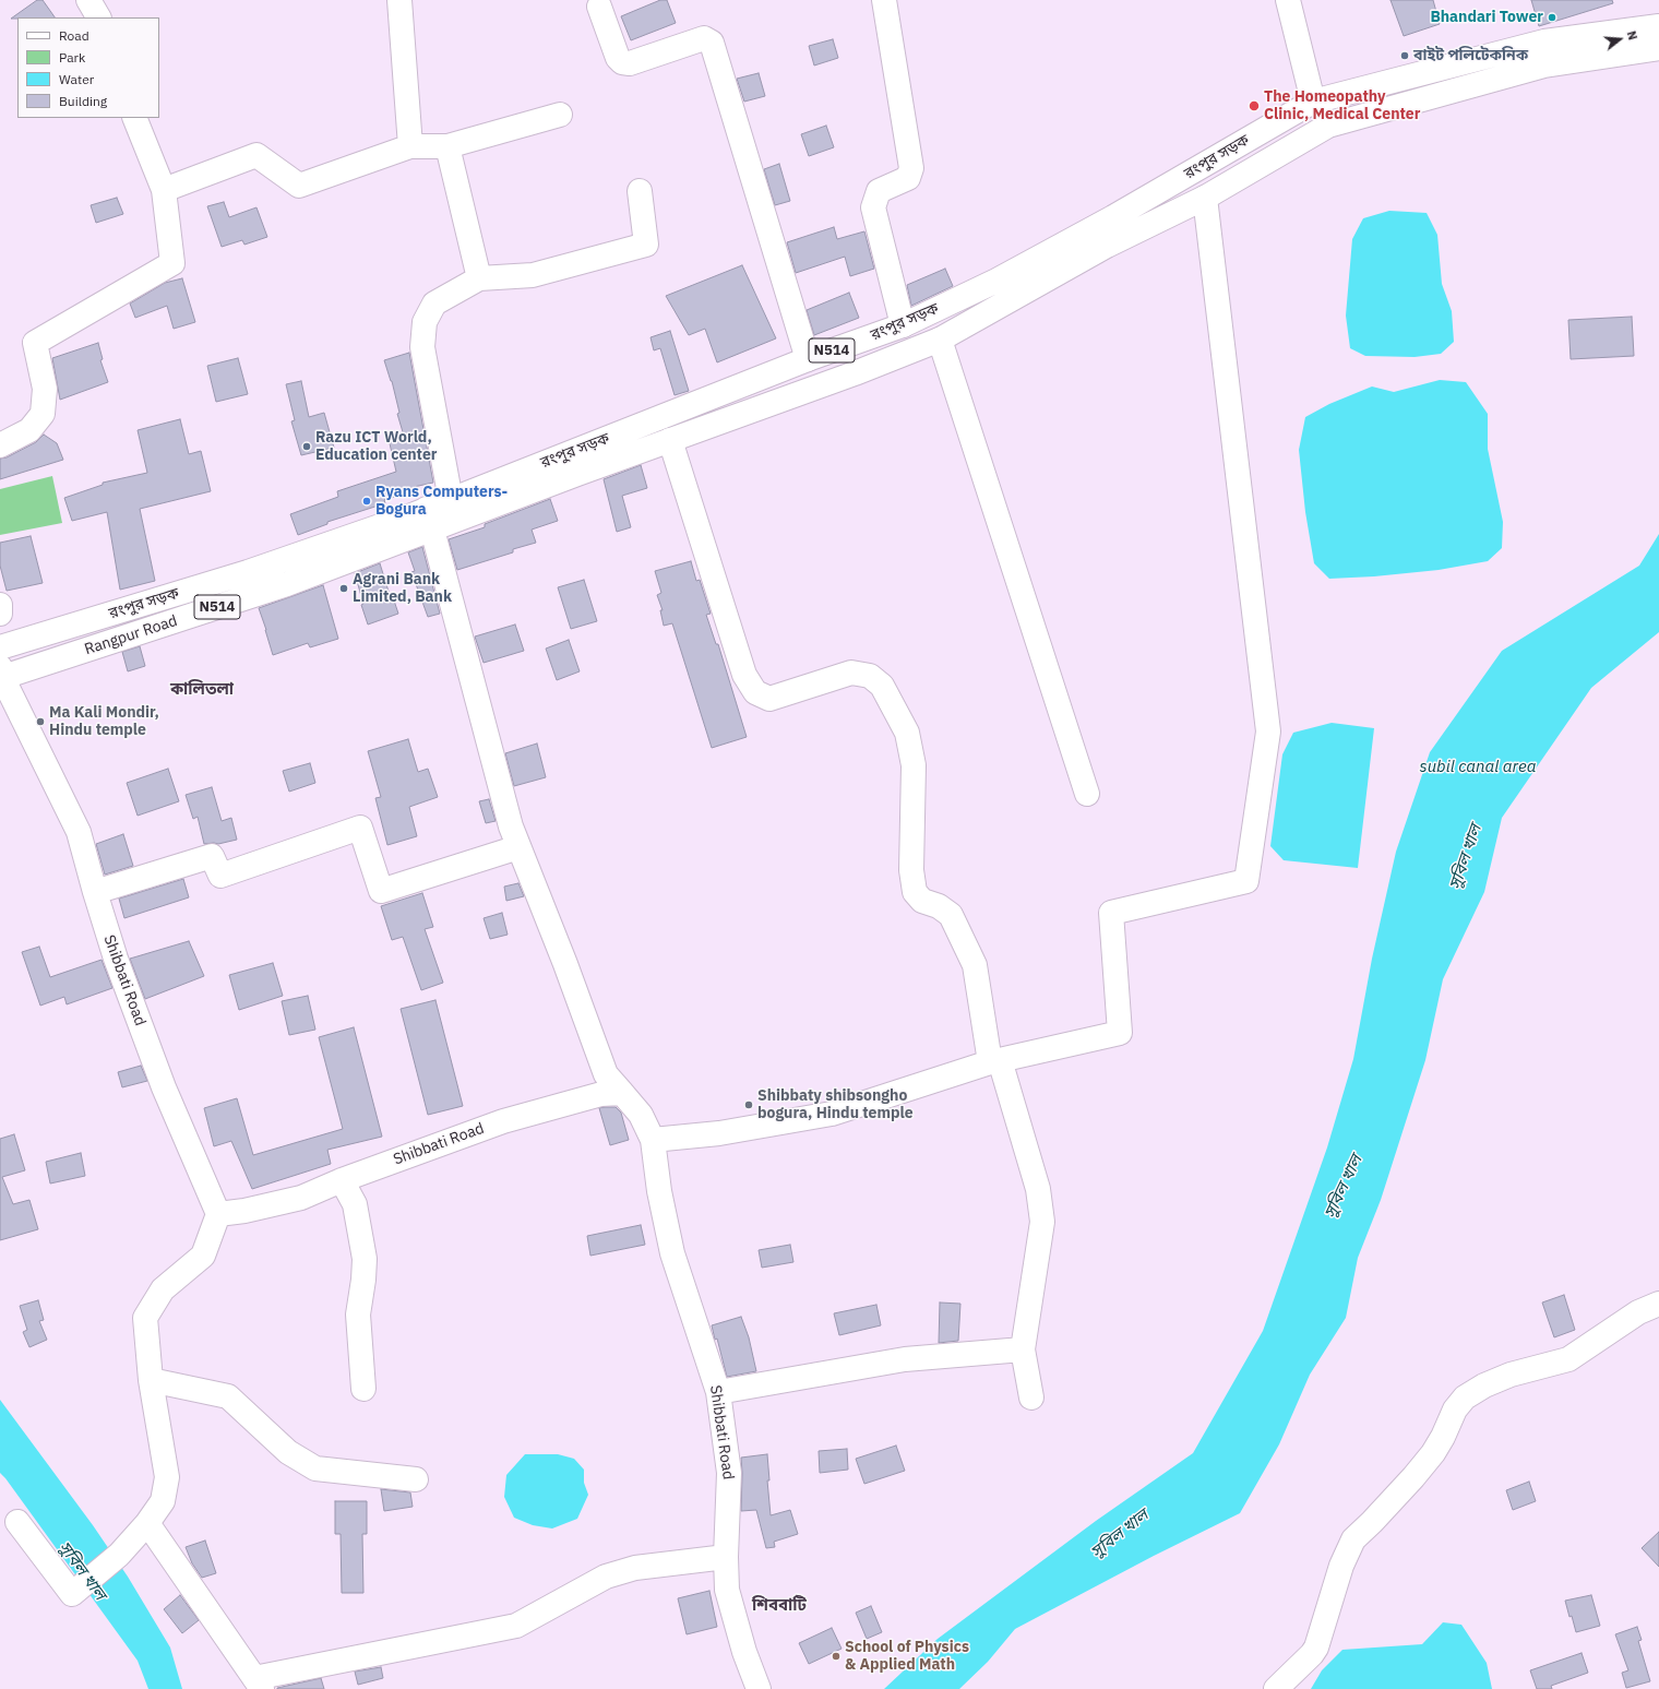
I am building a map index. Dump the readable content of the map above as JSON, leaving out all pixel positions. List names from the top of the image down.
{
  "streets": {
    "main road": [
      "রংপুর সড়ক",
      "N514",
      "Rangpur Road",
      "Shibbati Road"
    ]
  },
  "crossings": [
    ["রংপুর সড়ক", "Rangpur Road"],
    ["Rangpur Road", "Shibbati Road"]
  ],
  "districts": ["কালিতলা", "শিববাটি"],
  "water": ["subil canal area", "সুবিল খাল"],
  "places": [
    "Bhandari Tower",
    "বাইট পলিটেকনিক",
    "The Homeopathy Clinic, Medical Center",
    "Razu ICT World, Education center",
    "Ryans Computers- Bogura",
    "Agrani Bank Limited, Bank",
    "Ma Kali Mondir, Hindu temple",
    "Shibbaty shibsongho bogura, Hindu temple",
    "School of Physics & Applied Math"
  ],
  "legend": [
    "Road",
    "Park",
    "Water",
    "Building"
  ],
  "north": "right"
}
